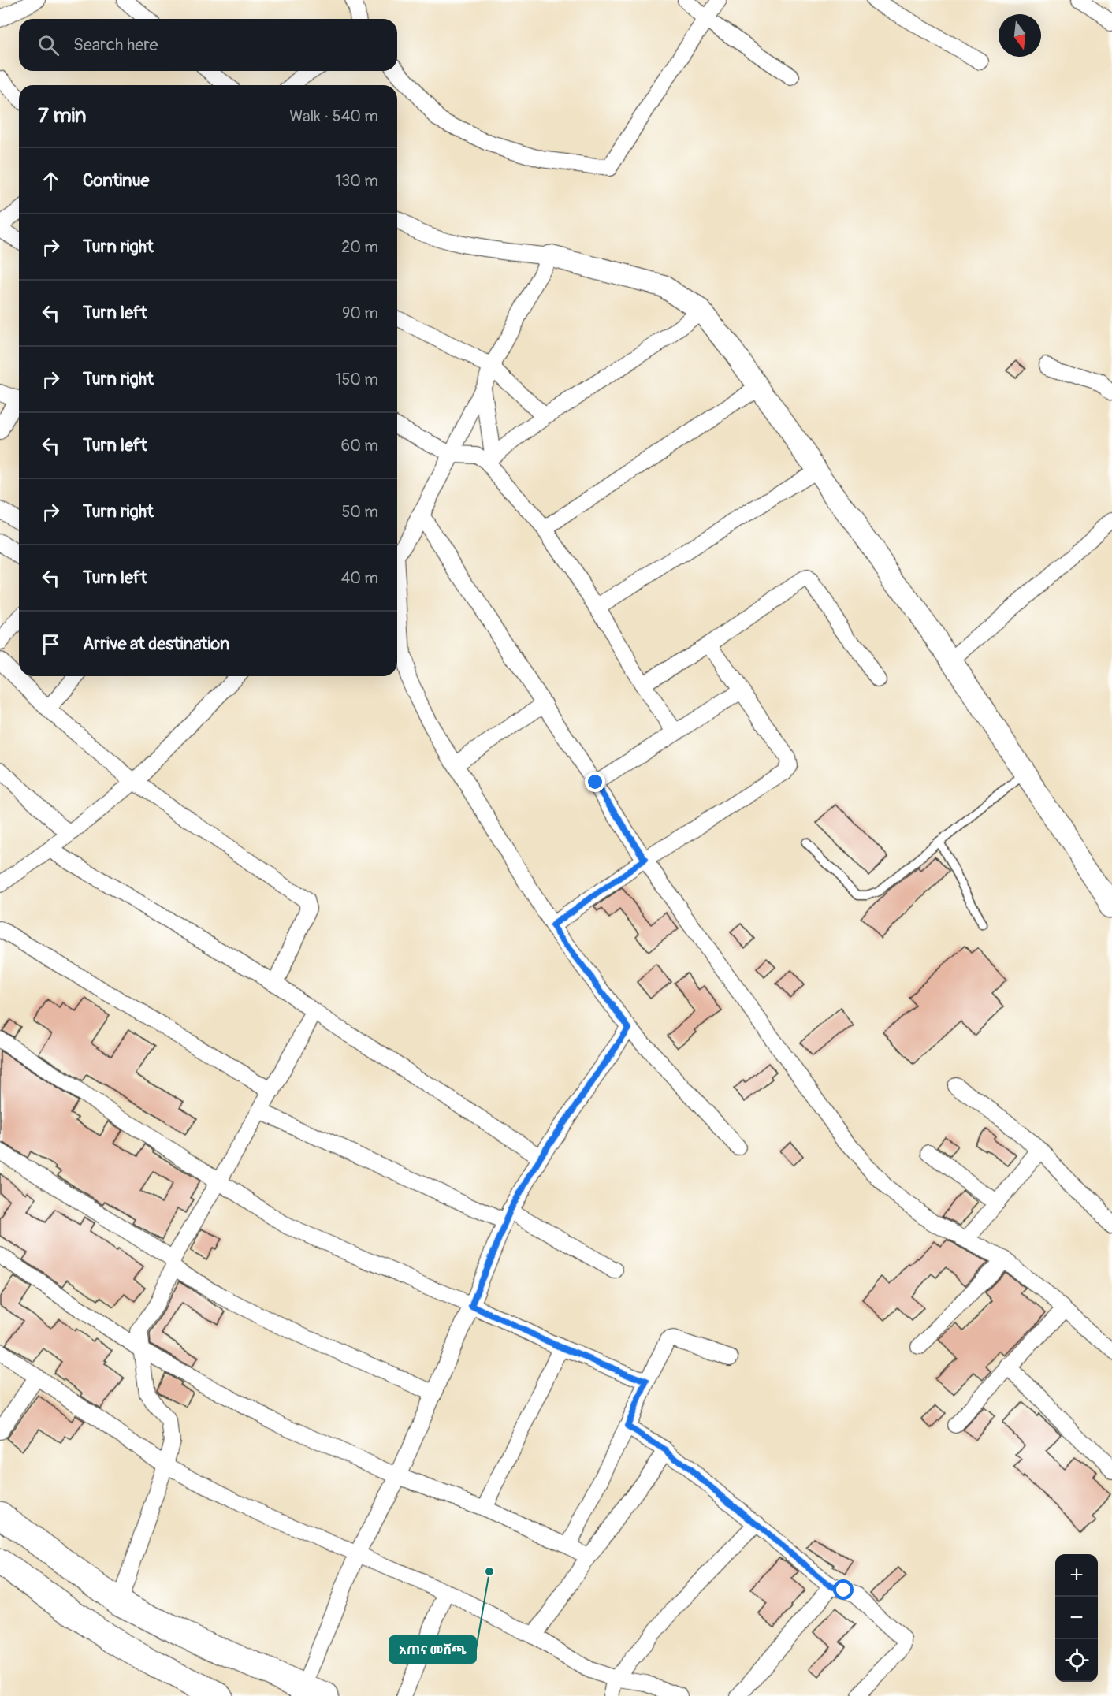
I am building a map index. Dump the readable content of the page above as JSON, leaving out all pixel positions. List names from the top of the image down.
{
  "places": ["አጠና መሸጫ"],
  "north": "bottom",
  "page": {
    "search": "Search here",
    "heading": ["7 min", "Walk · 540 m"],
    "list": [
      ["Continue", "130 m"],
      ["Turn right", "20 m"],
      ["Turn left", "90 m"],
      ["Turn right", "150 m"],
      ["Turn left", "60 m"],
      ["Turn right", "50 m"],
      ["Turn left", "40 m"],
      "Arrive at destination"
    ],
    "map_buttons": ["+", "−"]
  }
}
